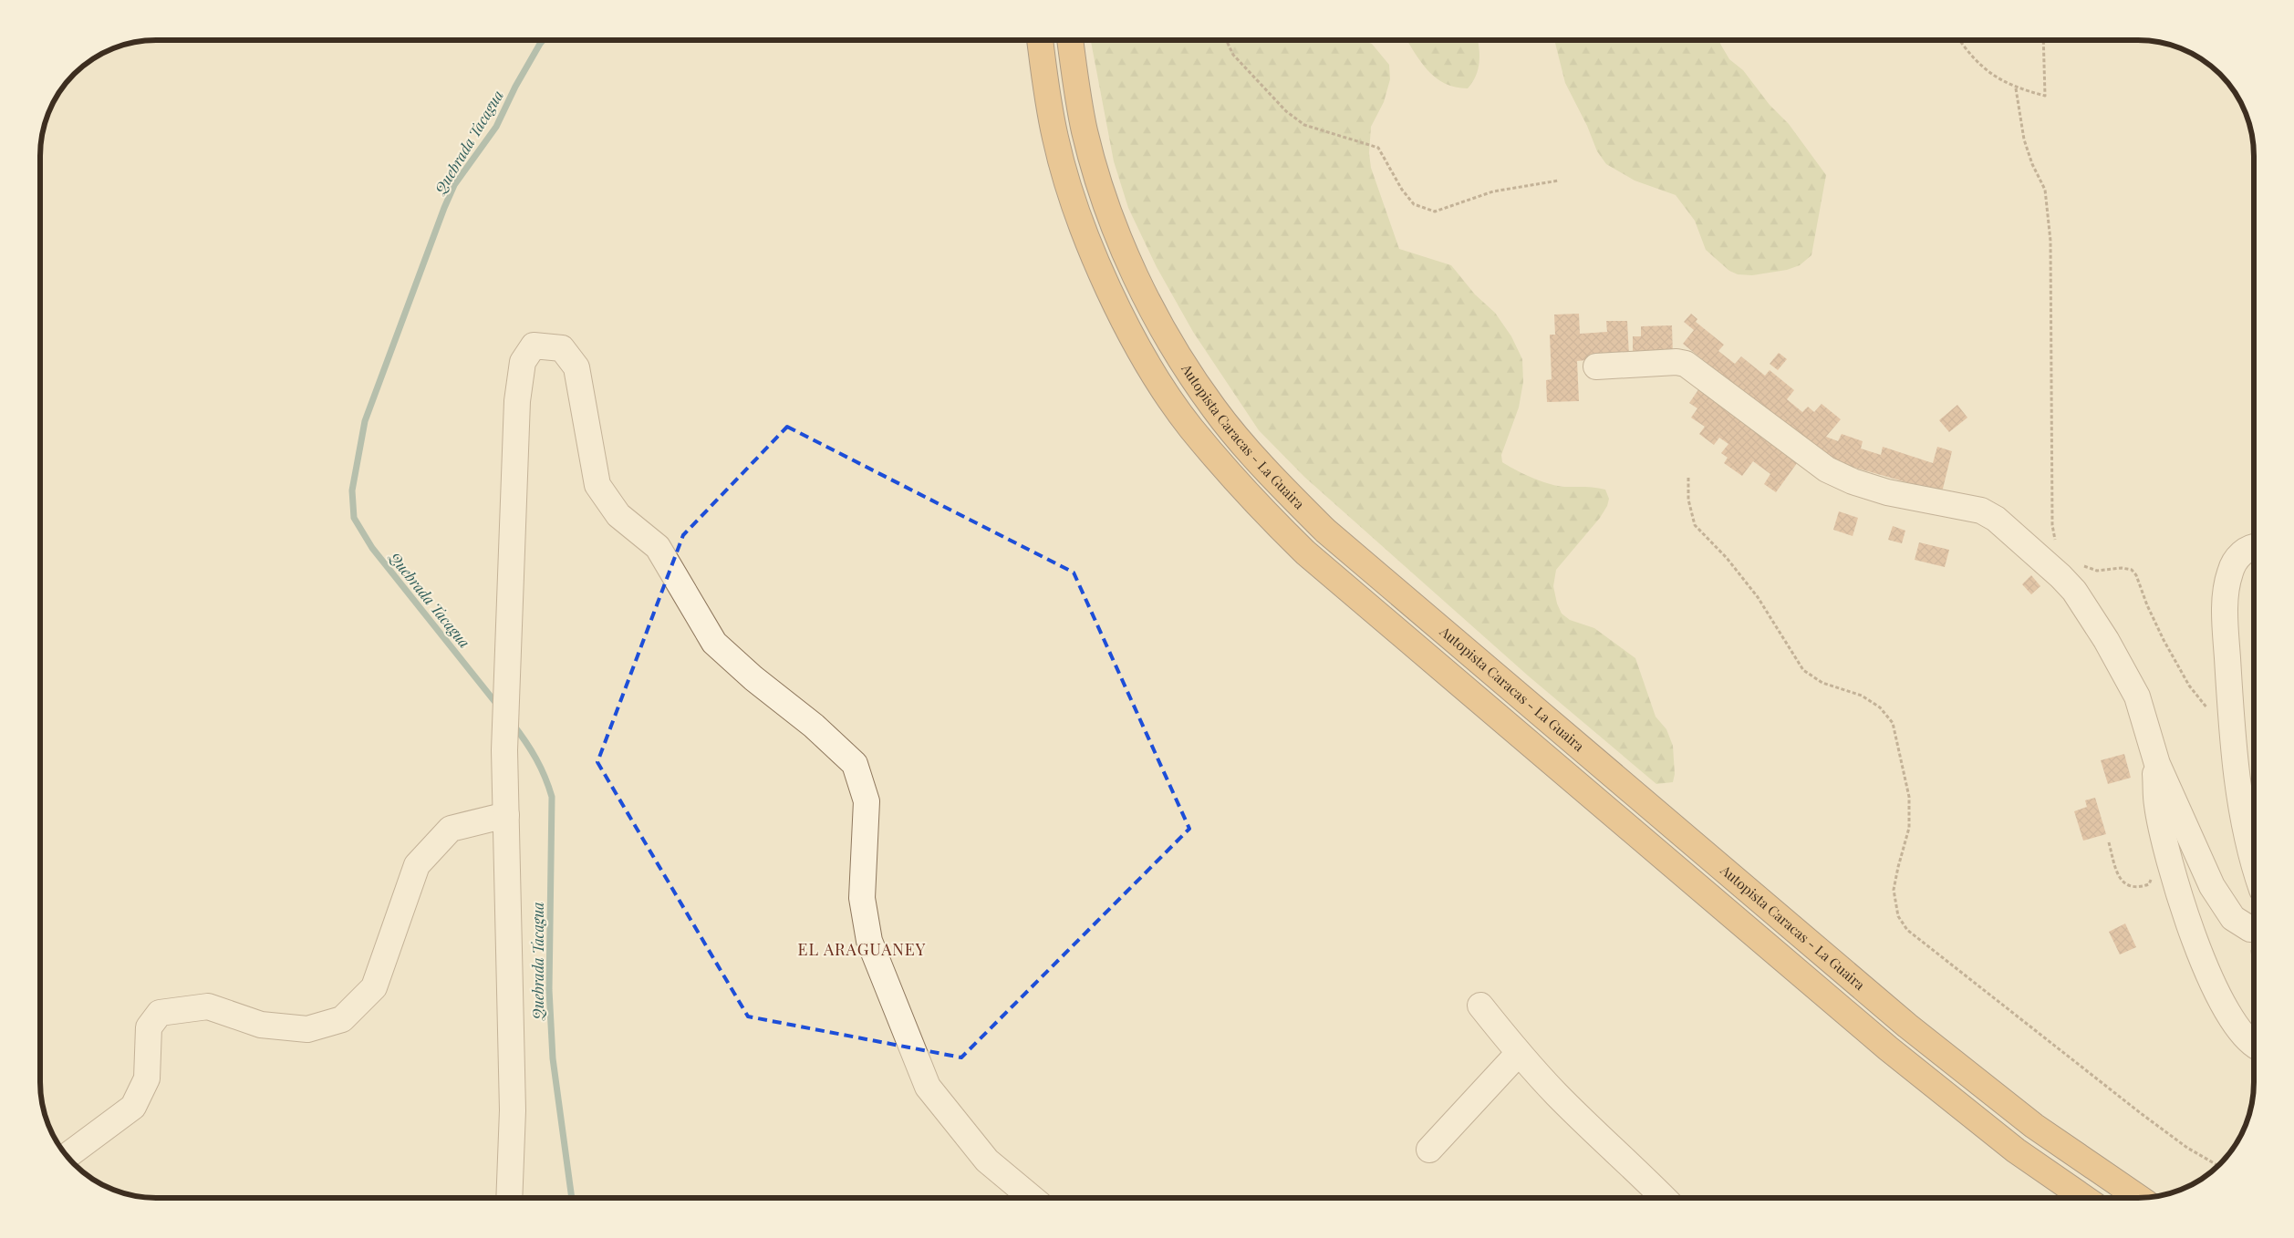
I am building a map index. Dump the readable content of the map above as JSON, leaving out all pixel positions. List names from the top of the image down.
{
  "streets": {
    "highway": ["Autopista Caracas - La Guaira"]
  },
  "districts": ["EL ARAGUANEY"],
  "water": ["Quebrada Tacagua"]
}
